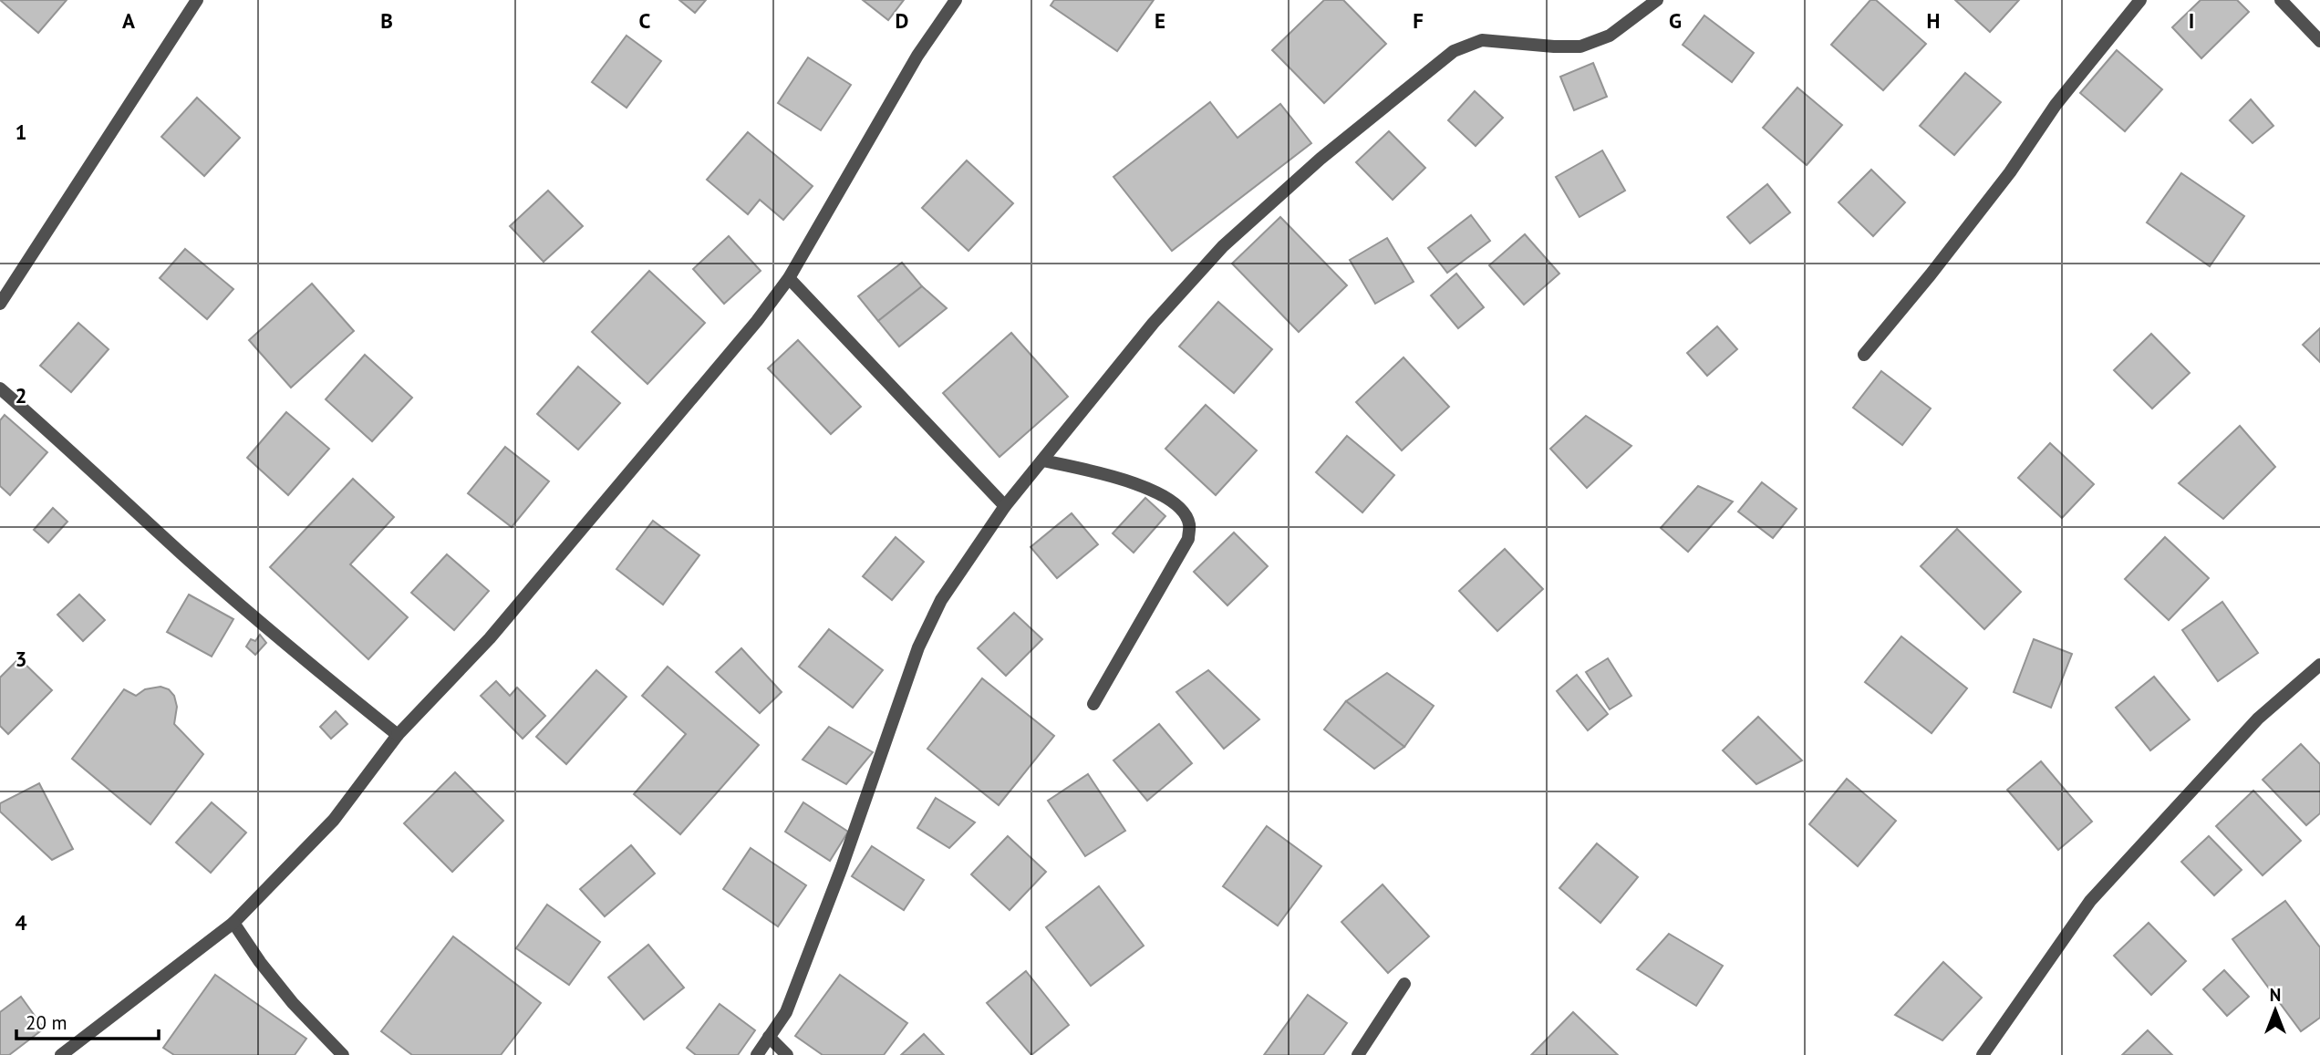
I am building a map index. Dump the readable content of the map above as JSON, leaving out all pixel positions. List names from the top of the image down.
{
  "scale_bar": "20 m",
  "north": "top",
  "grid": {
    "columns": [
      "A",
      "B",
      "C",
      "D",
      "E",
      "F",
      "G",
      "H",
      "I"
    ],
    "rows": [
      "1",
      "2",
      "3",
      "4"
    ]
  }
}
